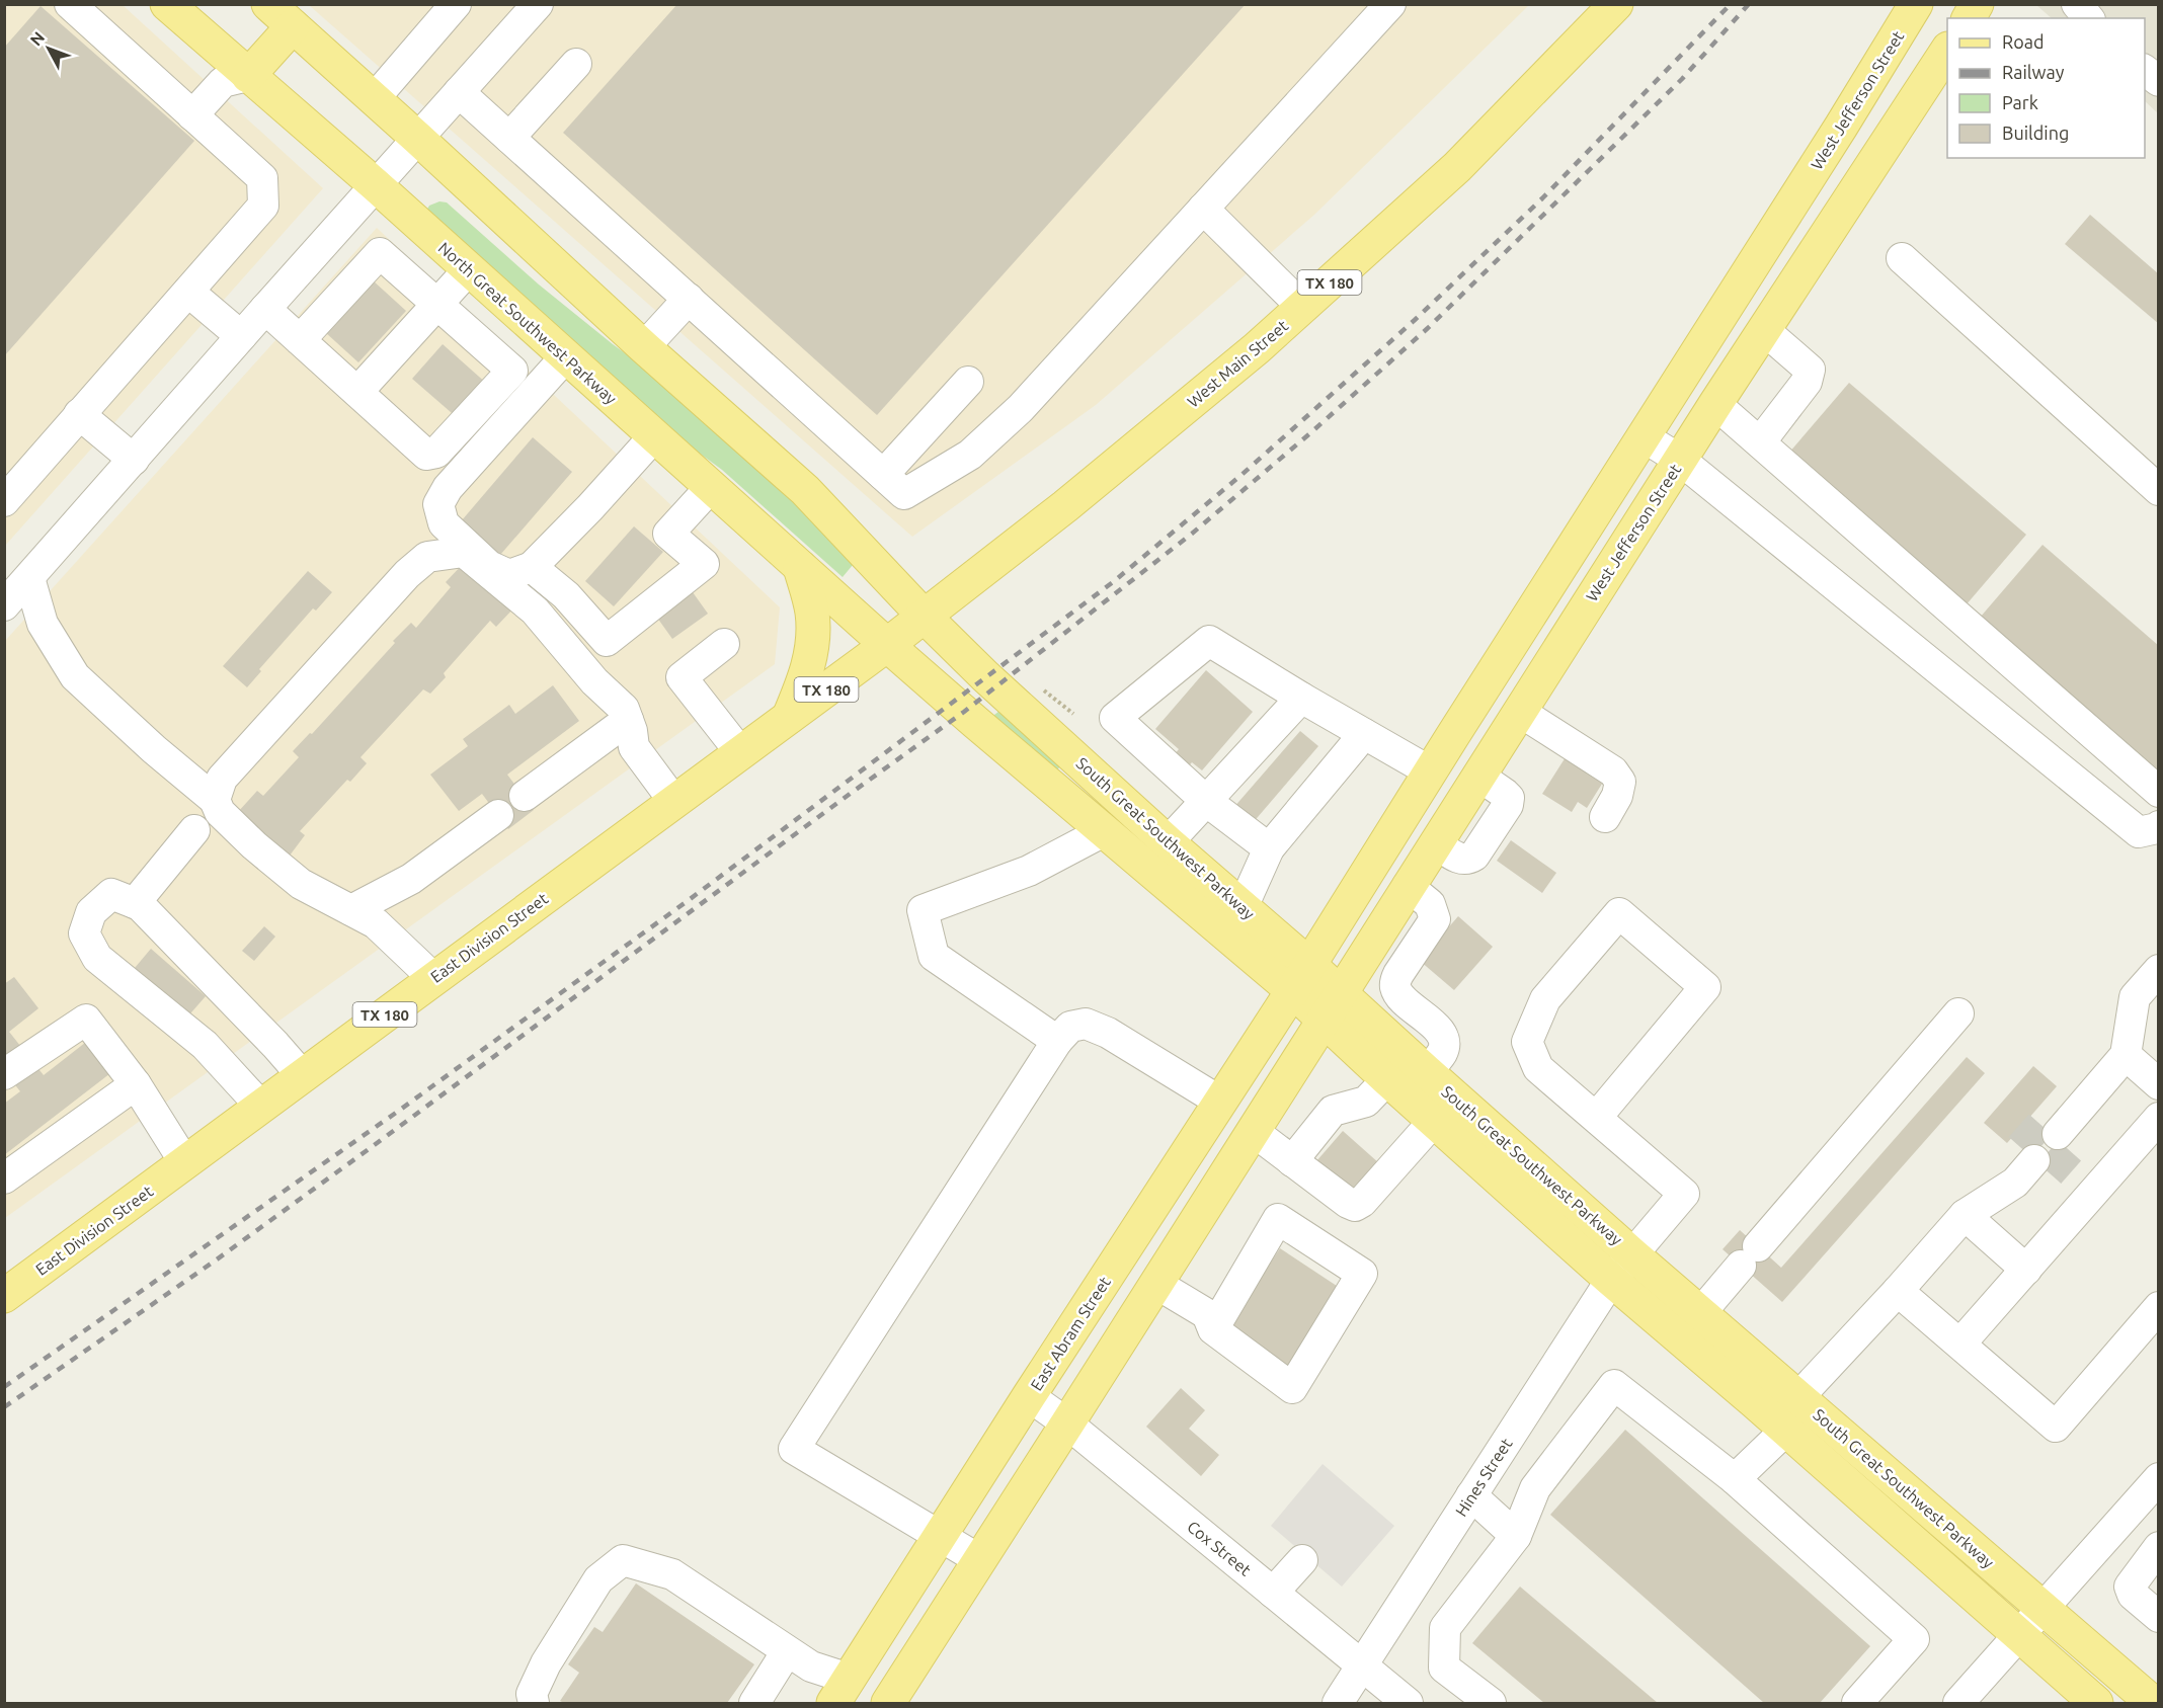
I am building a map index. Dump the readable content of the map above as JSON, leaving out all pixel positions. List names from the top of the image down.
{
  "streets": {
    "main road": [
      "West Jefferson Street",
      "TX 180",
      "North Great Southwest Parkway",
      "West Main Street",
      "South Great Southwest Parkway",
      "East Division Street",
      "East Abram Street"
    ],
    "street": ["Hines Street", "Cox Street"]
  },
  "crossings": [
    ["West Jefferson Street", "South Great Southwest Parkway"],
    ["West Jefferson Street", "East Abram Street"],
    ["North Great Southwest Parkway", "West Main Street"],
    ["North Great Southwest Parkway", "South Great Southwest Parkway"],
    ["North Great Southwest Parkway", "East Division Street"],
    ["West Main Street", "South Great Southwest Parkway"],
    ["West Main Street", "East Division Street"],
    ["South Great Southwest Parkway", "East Division Street"],
    ["South Great Southwest Parkway", "East Abram Street"],
    ["South Great Southwest Parkway", "Hines Street"],
    ["East Abram Street", "Cox Street"],
    ["Hines Street", "Cox Street"]
  ],
  "legend": [
    "Road",
    "Railway",
    "Park",
    "Building"
  ],
  "north": "top left"
}
